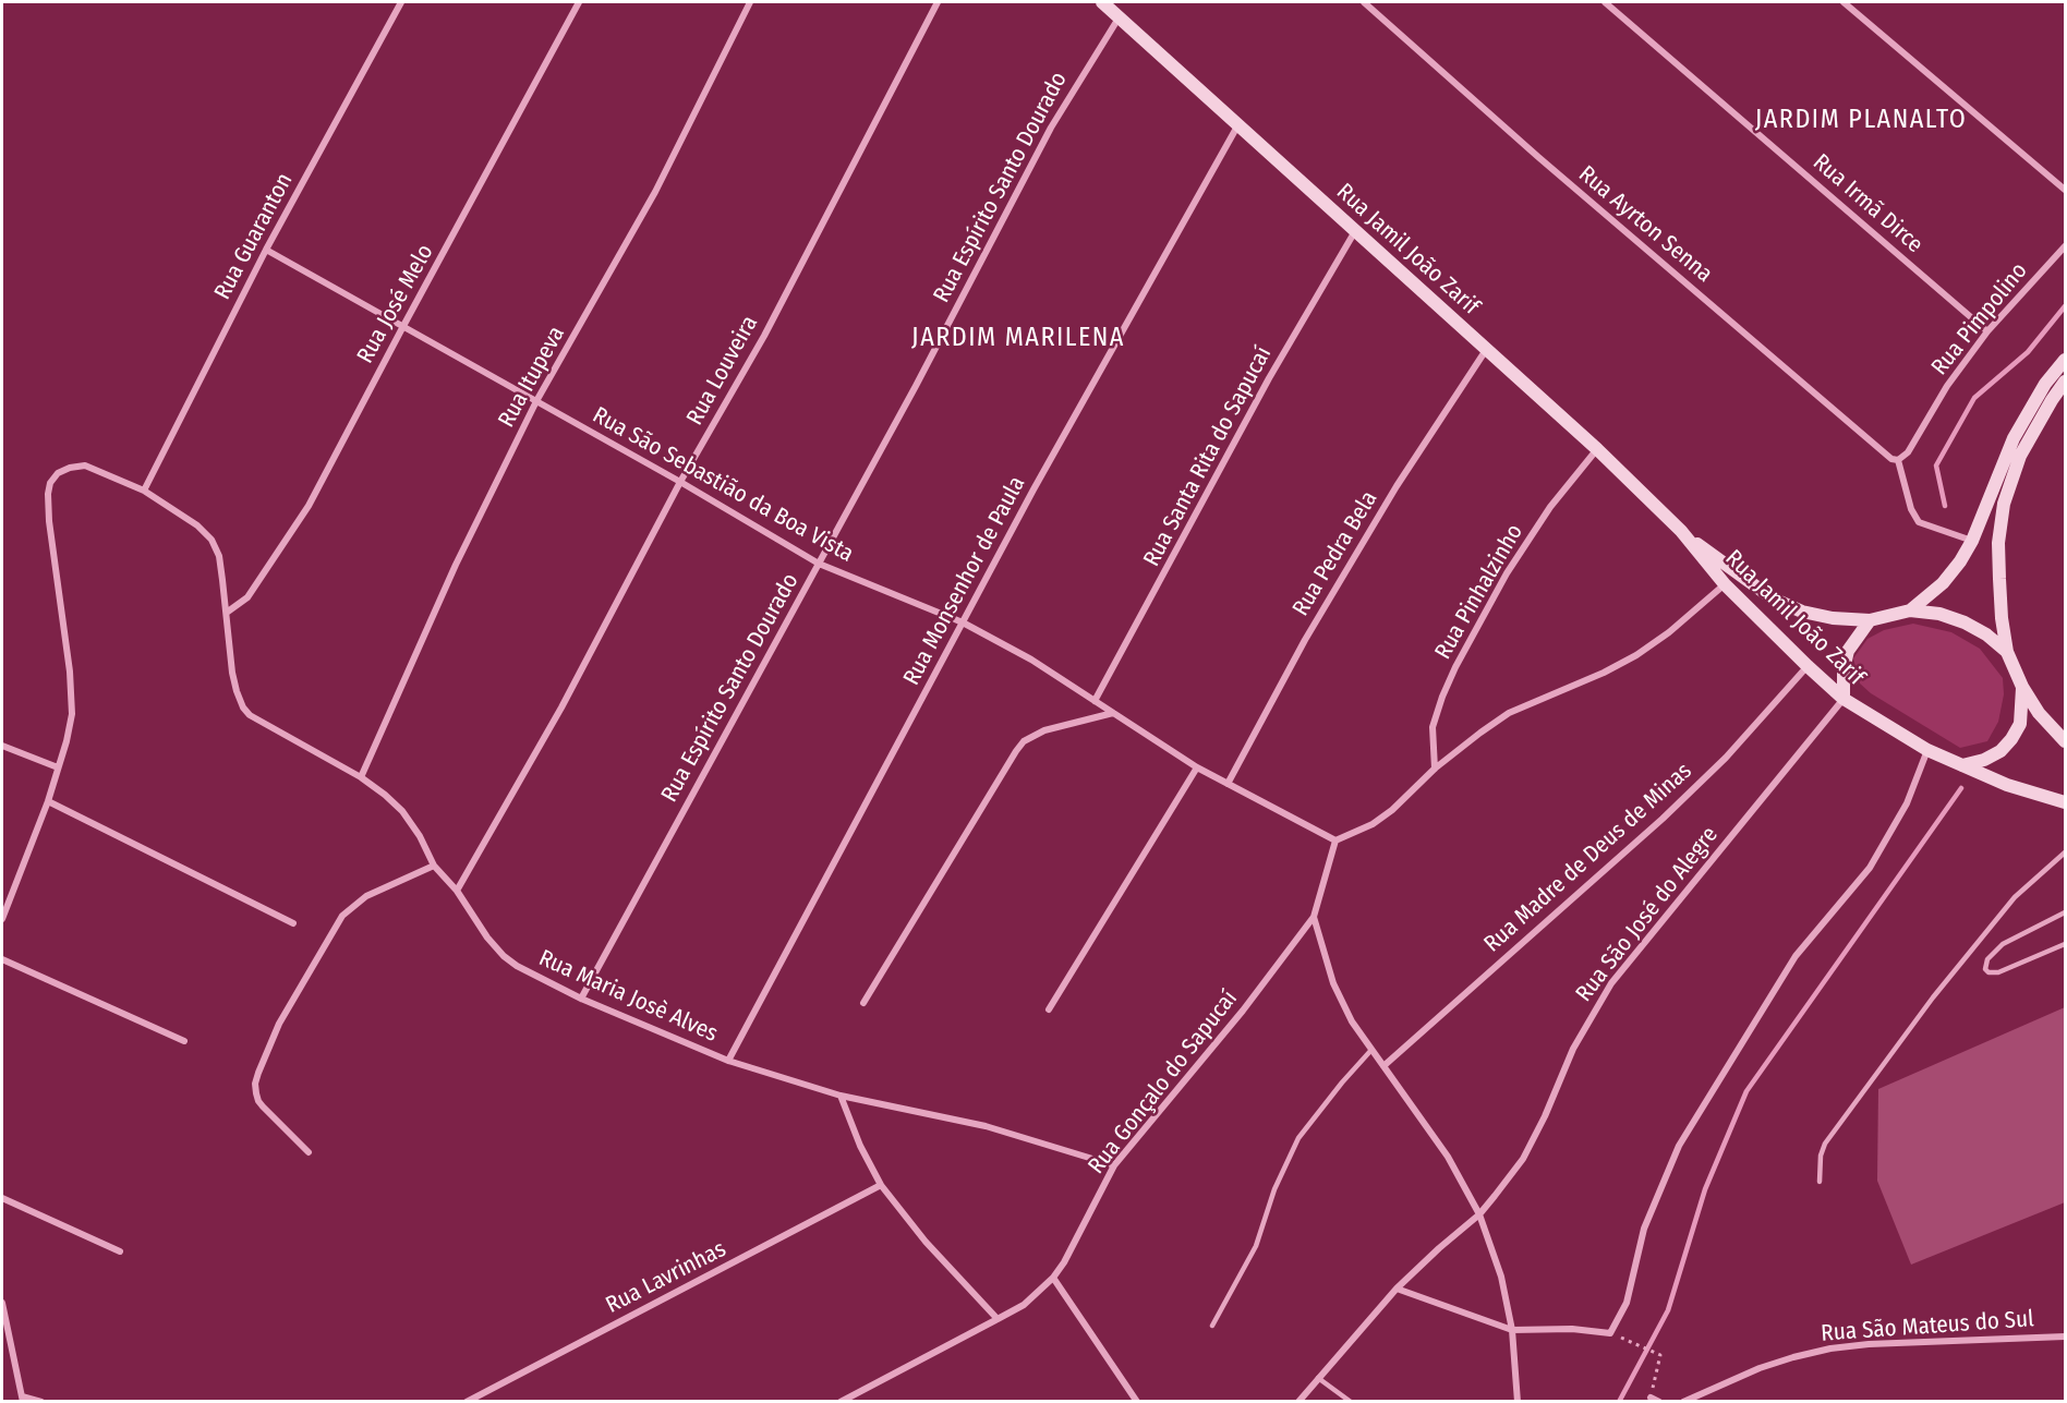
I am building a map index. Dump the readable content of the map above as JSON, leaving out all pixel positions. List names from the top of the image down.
{
  "streets": {
    "main road": ["Rua Jamil João Zarif"],
    "street": [
      "Rua Espírito Santo Dourado",
      "Rua Irmã Dirce",
      "Rua Ayrton Senna",
      "Rua Guaranton",
      "Rua José Melo",
      "Rua Pimpolino",
      "Rua Louveira",
      "Rua Itupeva",
      "Rua Santa Rita do Sapucaí",
      "Rua São Sebastião da Boa Vista",
      "Rua Pedra Bela",
      "Rua Monsenhor de Paula",
      "Rua Pinhalzinho",
      "Rua Madre de Deus de Minas",
      "Rua São José do Alegre",
      "Rua Maria Josè Alves",
      "Rua Gonçalo do Sapucaí",
      "Rua Lavrinhas",
      "Rua São Mateus do Sul"
    ]
  },
  "crossings": [
    ["Rua Espírito Santo Dourado", "Rua Jamil João Zarif"],
    ["Rua Espírito Santo Dourado", "Rua São Sebastião da Boa Vista"],
    ["Rua Espírito Santo Dourado", "Rua Maria Josè Alves"],
    ["Rua Irmã Dirce", "Rua Pimpolino"],
    ["Rua Ayrton Senna", "Rua Pimpolino"],
    ["Rua Guaranton", "Rua São Sebastião da Boa Vista"],
    ["Rua Guaranton", "Rua Maria Josè Alves"],
    ["Rua Jamil João Zarif", "Rua Santa Rita do Sapucaí"],
    ["Rua Jamil João Zarif", "Rua Pedra Bela"],
    ["Rua Jamil João Zarif", "Rua Monsenhor de Paula"],
    ["Rua Jamil João Zarif", "Rua Pinhalzinho"],
    ["Rua Jamil João Zarif", "Rua Madre de Deus de Minas"],
    ["Rua Jamil João Zarif", "Rua São José do Alegre"],
    ["Rua José Melo", "Rua São Sebastião da Boa Vista"],
    ["Rua José Melo", "Rua Maria Josè Alves"],
    ["Rua Louveira", "Rua São Sebastião da Boa Vista"],
    ["Rua Louveira", "Rua Maria Josè Alves"],
    ["Rua Itupeva", "Rua São Sebastião da Boa Vista"],
    ["Rua Itupeva", "Rua Maria Josè Alves"],
    ["Rua Santa Rita do Sapucaí", "Rua São Sebastião da Boa Vista"],
    ["Rua São Sebastião da Boa Vista", "Rua Pedra Bela"],
    ["Rua São Sebastião da Boa Vista", "Rua Monsenhor de Paula"],
    ["Rua Monsenhor de Paula", "Rua Maria Josè Alves"],
    ["Rua Maria Josè Alves", "Rua Gonçalo do Sapucaí"]
  ],
  "districts": ["JARDIM PLANALTO", "JARDIM MARILENA"]
}
